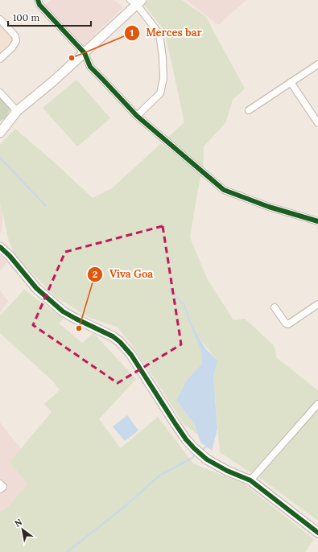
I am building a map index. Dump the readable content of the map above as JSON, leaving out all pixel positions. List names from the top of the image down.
{
  "places": ["Merces bar", "Viva Goa"],
  "scale_bar": "100 m",
  "north": "top left"
}
